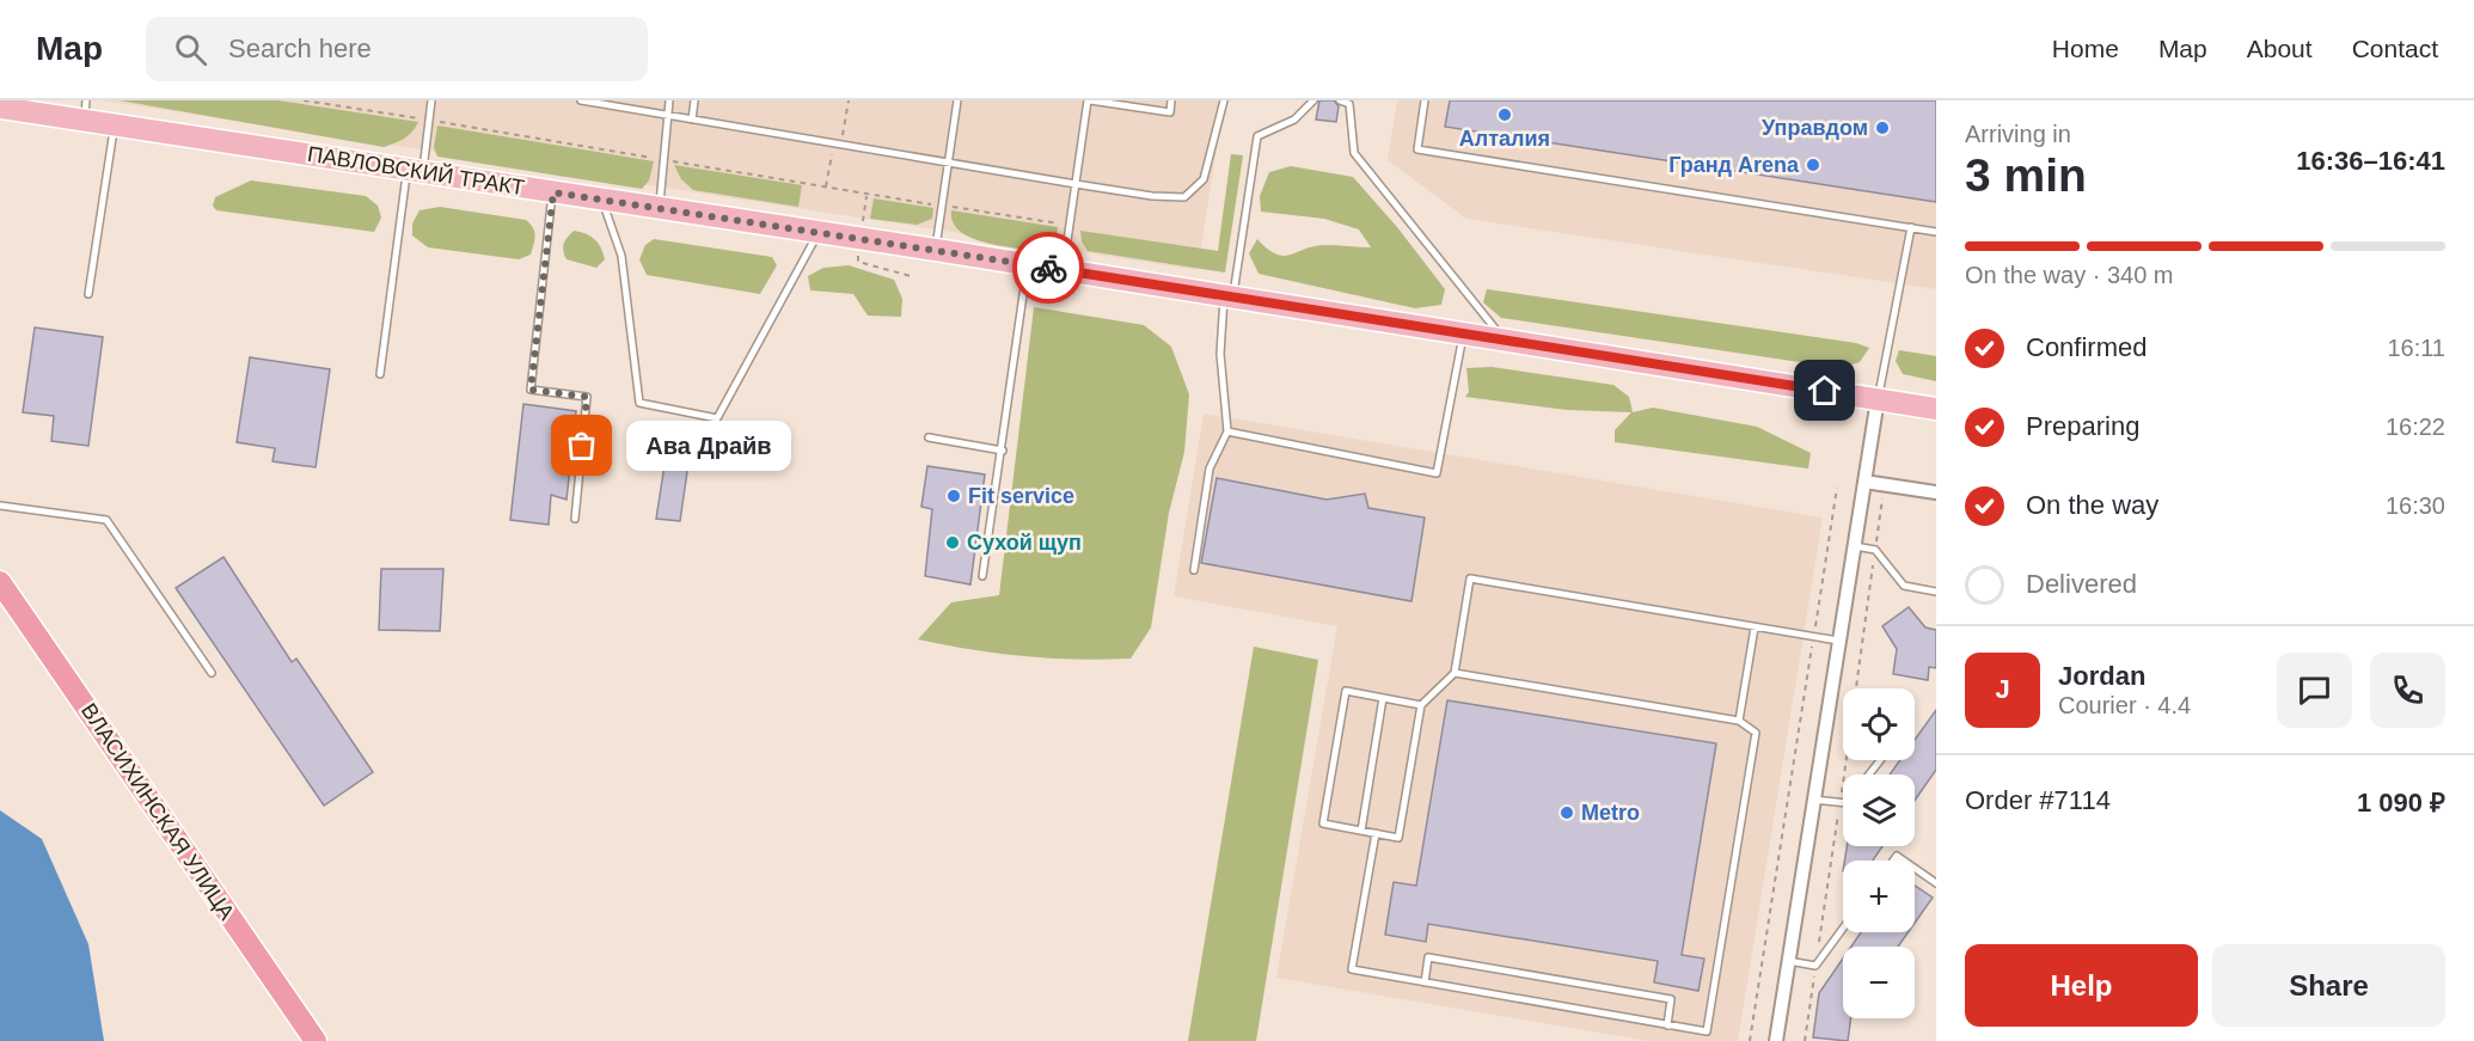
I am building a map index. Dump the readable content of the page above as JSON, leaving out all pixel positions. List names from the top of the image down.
{
  "streets": {
    "highway": ["ВЛАСИХИНСКАЯ УЛИЦА"],
    "main road": ["ПАВЛОВСКИЙ ТРАКТ"]
  },
  "places": [
    "Алталия",
    "Управдом",
    "Гранд Arena",
    "Ава Драйв",
    "Fit service",
    "Сухой щуп",
    "Metro"
  ],
  "page": {
    "header": "Map",
    "search": "Search here",
    "nav": [
      "Home",
      "Map",
      "About",
      "Contact"
    ],
    "heading": ["3 min", "Arriving in", "16:36–16:41"],
    "panel": [
      "Jordan",
      "Courier · 4.4",
      "Order #7114",
      "1 090 ₽"
    ],
    "bar": "On the way · 340 m",
    "list": [
      ["Confirmed", "16:11"],
      ["Preparing", "16:22"],
      ["On the way", "16:30"],
      "Delivered"
    ],
    "bubble": "Ава Драйв",
    "round": "J",
    "map_buttons": ["+", "−"],
    "buttons": ["Help", "Share"]
  }
}
